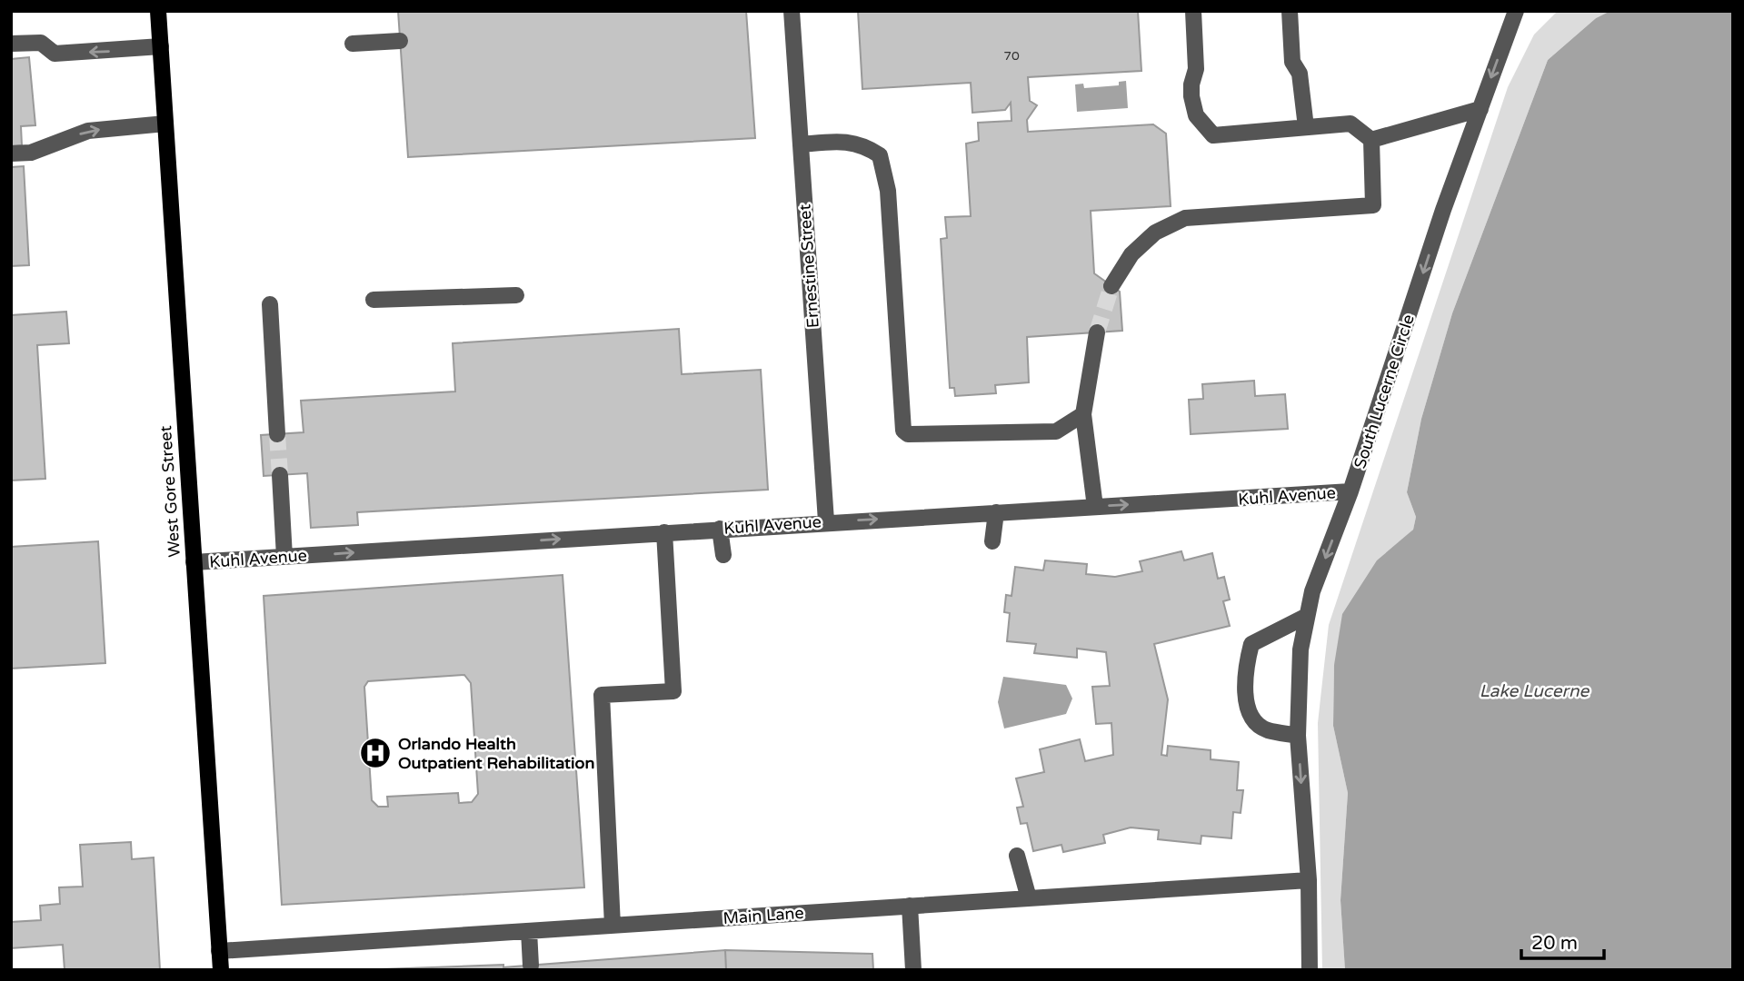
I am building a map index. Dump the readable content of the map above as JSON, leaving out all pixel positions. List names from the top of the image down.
{
  "streets": {
    "main road": ["West Gore Street"],
    "street": [
      "Ernestine Street",
      "South Lucerne Circle",
      "Kuhl Avenue",
      "Main Lane"
    ]
  },
  "crossings": [
    ["Ernestine Street", "Kuhl Avenue"],
    ["South Lucerne Circle", "Kuhl Avenue"],
    ["South Lucerne Circle", "Main Lane"],
    ["West Gore Street", "Kuhl Avenue"],
    ["West Gore Street", "Main Lane"]
  ],
  "one_way": ["South Lucerne Circle", "Kuhl Avenue"],
  "water": ["Lake Lucerne"],
  "places": {
    "hospital": ["Orlando Health Outpatient Rehabilitation"]
  },
  "house_numbers": ["70"],
  "scale_bar": "20 m"
}
